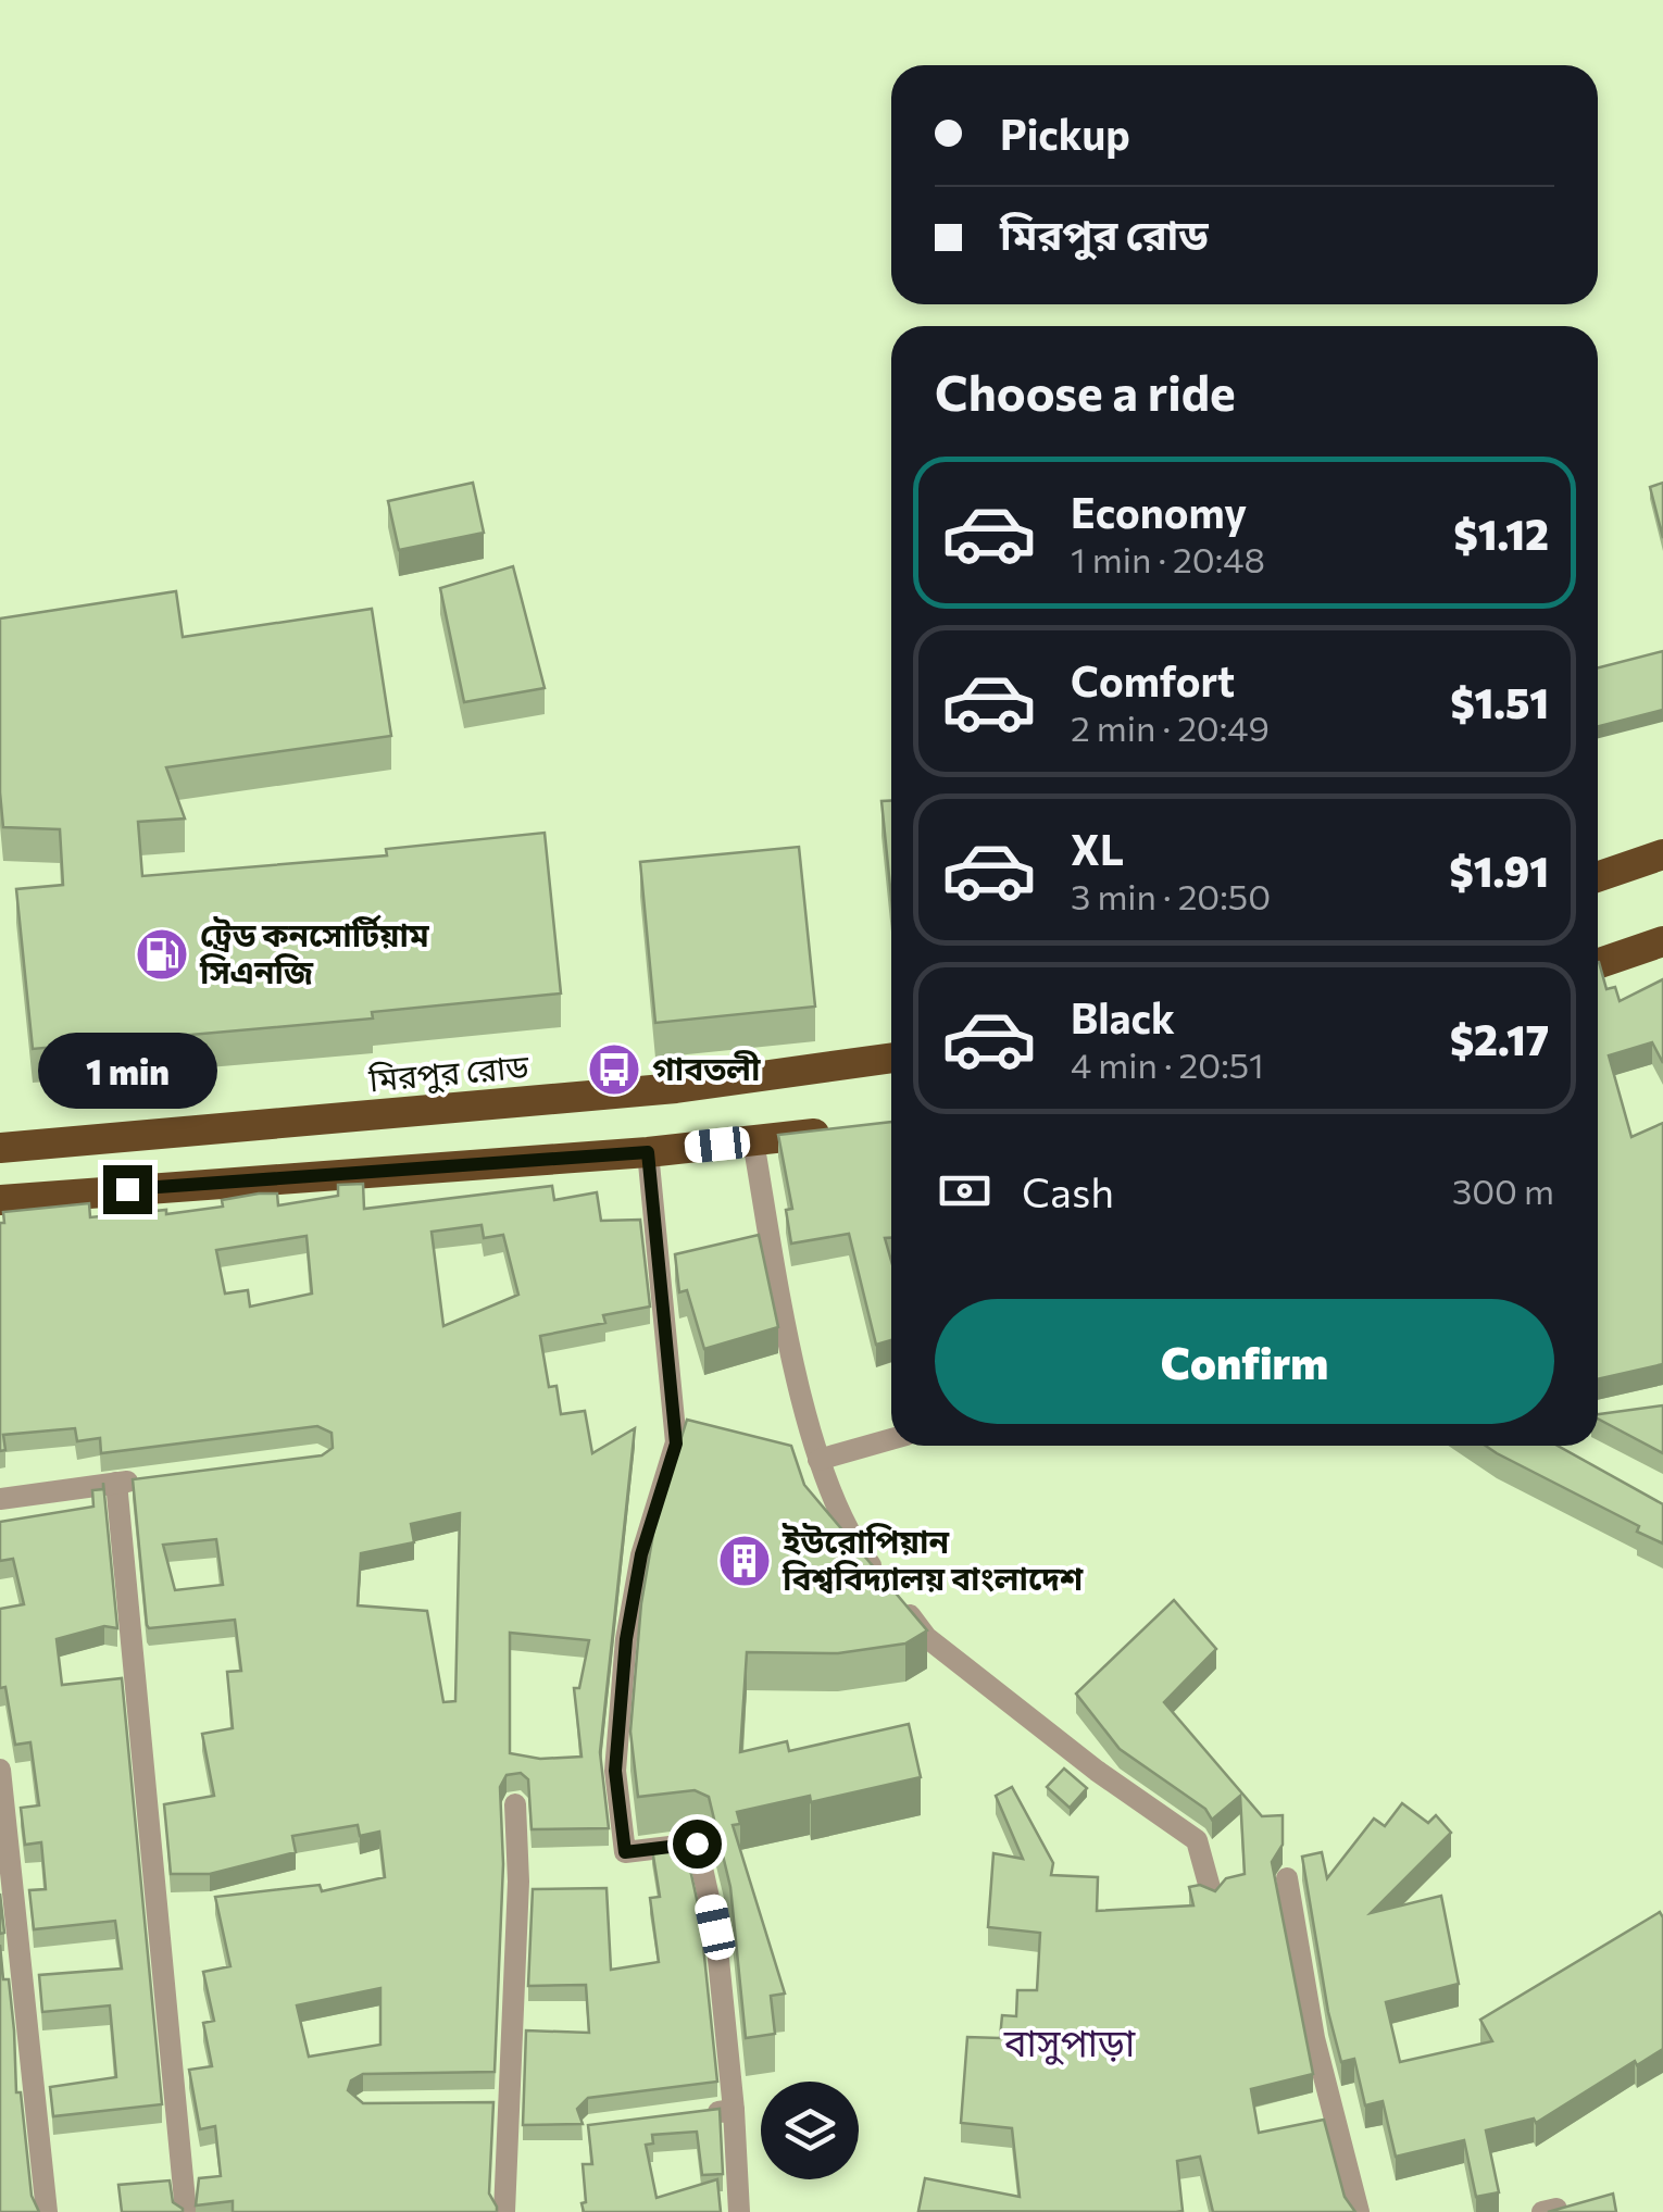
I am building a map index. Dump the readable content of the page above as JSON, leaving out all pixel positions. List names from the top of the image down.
{
  "streets": {
    "highway": ["মিরপুর রোড"]
  },
  "districts": ["বাসুপাড়া"],
  "places": {
    "fuel station": ["ট্রেড কনসোর্টিয়াম সিএনজি"],
    "bus stop": ["গাবতলী"],
    "building": ["ইউরোপিয়ান বিশ্ববিদ্যালয় বাংলাদেশ"]
  },
  "page": {
    "banner": ["Pickup", "মিরপুর রোড"],
    "heading": "Choose a ride",
    "list": [
      {
        "name": "Economy",
        "note": "1 min · 20:48",
        "value": "$1.12"
      },
      {
        "name": "Comfort",
        "note": "2 min · 20:49",
        "value": "$1.51"
      },
      {
        "name": "XL",
        "note": "3 min · 20:50",
        "value": "$1.91"
      },
      {
        "name": "Black",
        "note": "4 min · 20:51",
        "value": "$2.17"
      }
    ],
    "bubble": "1 min",
    "pay": ["Cash", "300 m"],
    "buttons": "Confirm"
  }
}
